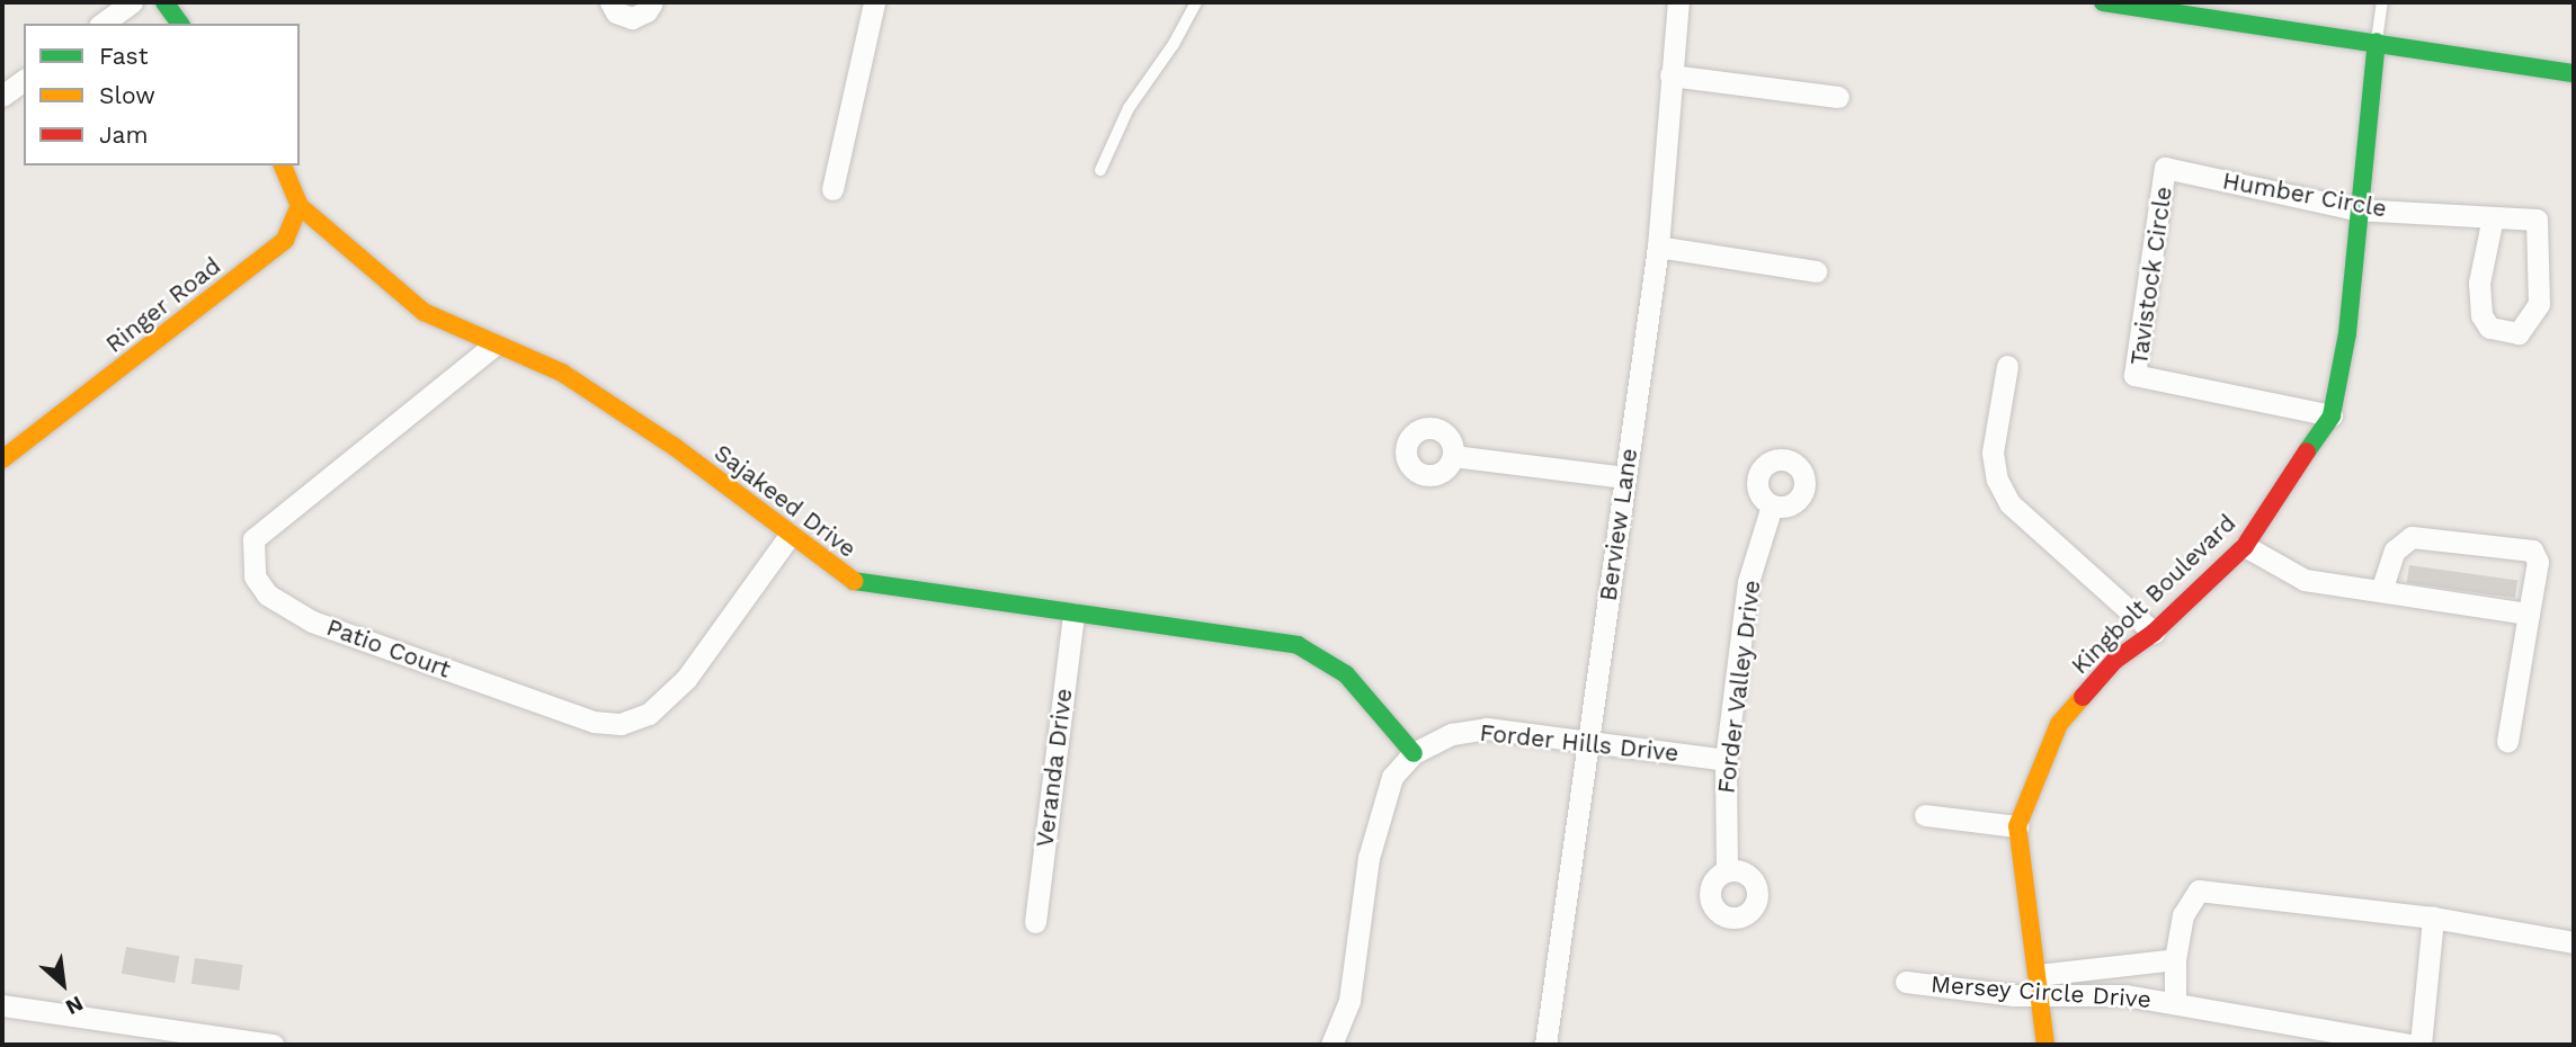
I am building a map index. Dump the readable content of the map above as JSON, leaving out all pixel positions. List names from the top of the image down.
{
  "streets": {
    "street": [
      "Humber Circle",
      "Tavistock Circle",
      "Ringer Road",
      "Sajakeed Drive",
      "Berview Lane",
      "Kingbolt Boulevard",
      "Patio Court",
      "Forder Valley Drive",
      "Forder Hills Drive",
      "Veranda Drive",
      "Mersey Circle Drive"
    ]
  },
  "crossings": [
    ["Humber Circle", "Tavistock Circle"],
    ["Humber Circle", "Kingbolt Boulevard"],
    ["Tavistock Circle", "Kingbolt Boulevard"],
    ["Ringer Road", "Sajakeed Drive"],
    ["Sajakeed Drive", "Patio Court"],
    ["Sajakeed Drive", "Forder Hills Drive"],
    ["Sajakeed Drive", "Veranda Drive"],
    ["Berview Lane", "Forder Hills Drive"],
    ["Kingbolt Boulevard", "Mersey Circle Drive"],
    ["Forder Valley Drive", "Forder Hills Drive"]
  ],
  "legend": ["Fast", "Slow", "Jam"],
  "north": "bottom right"
}
